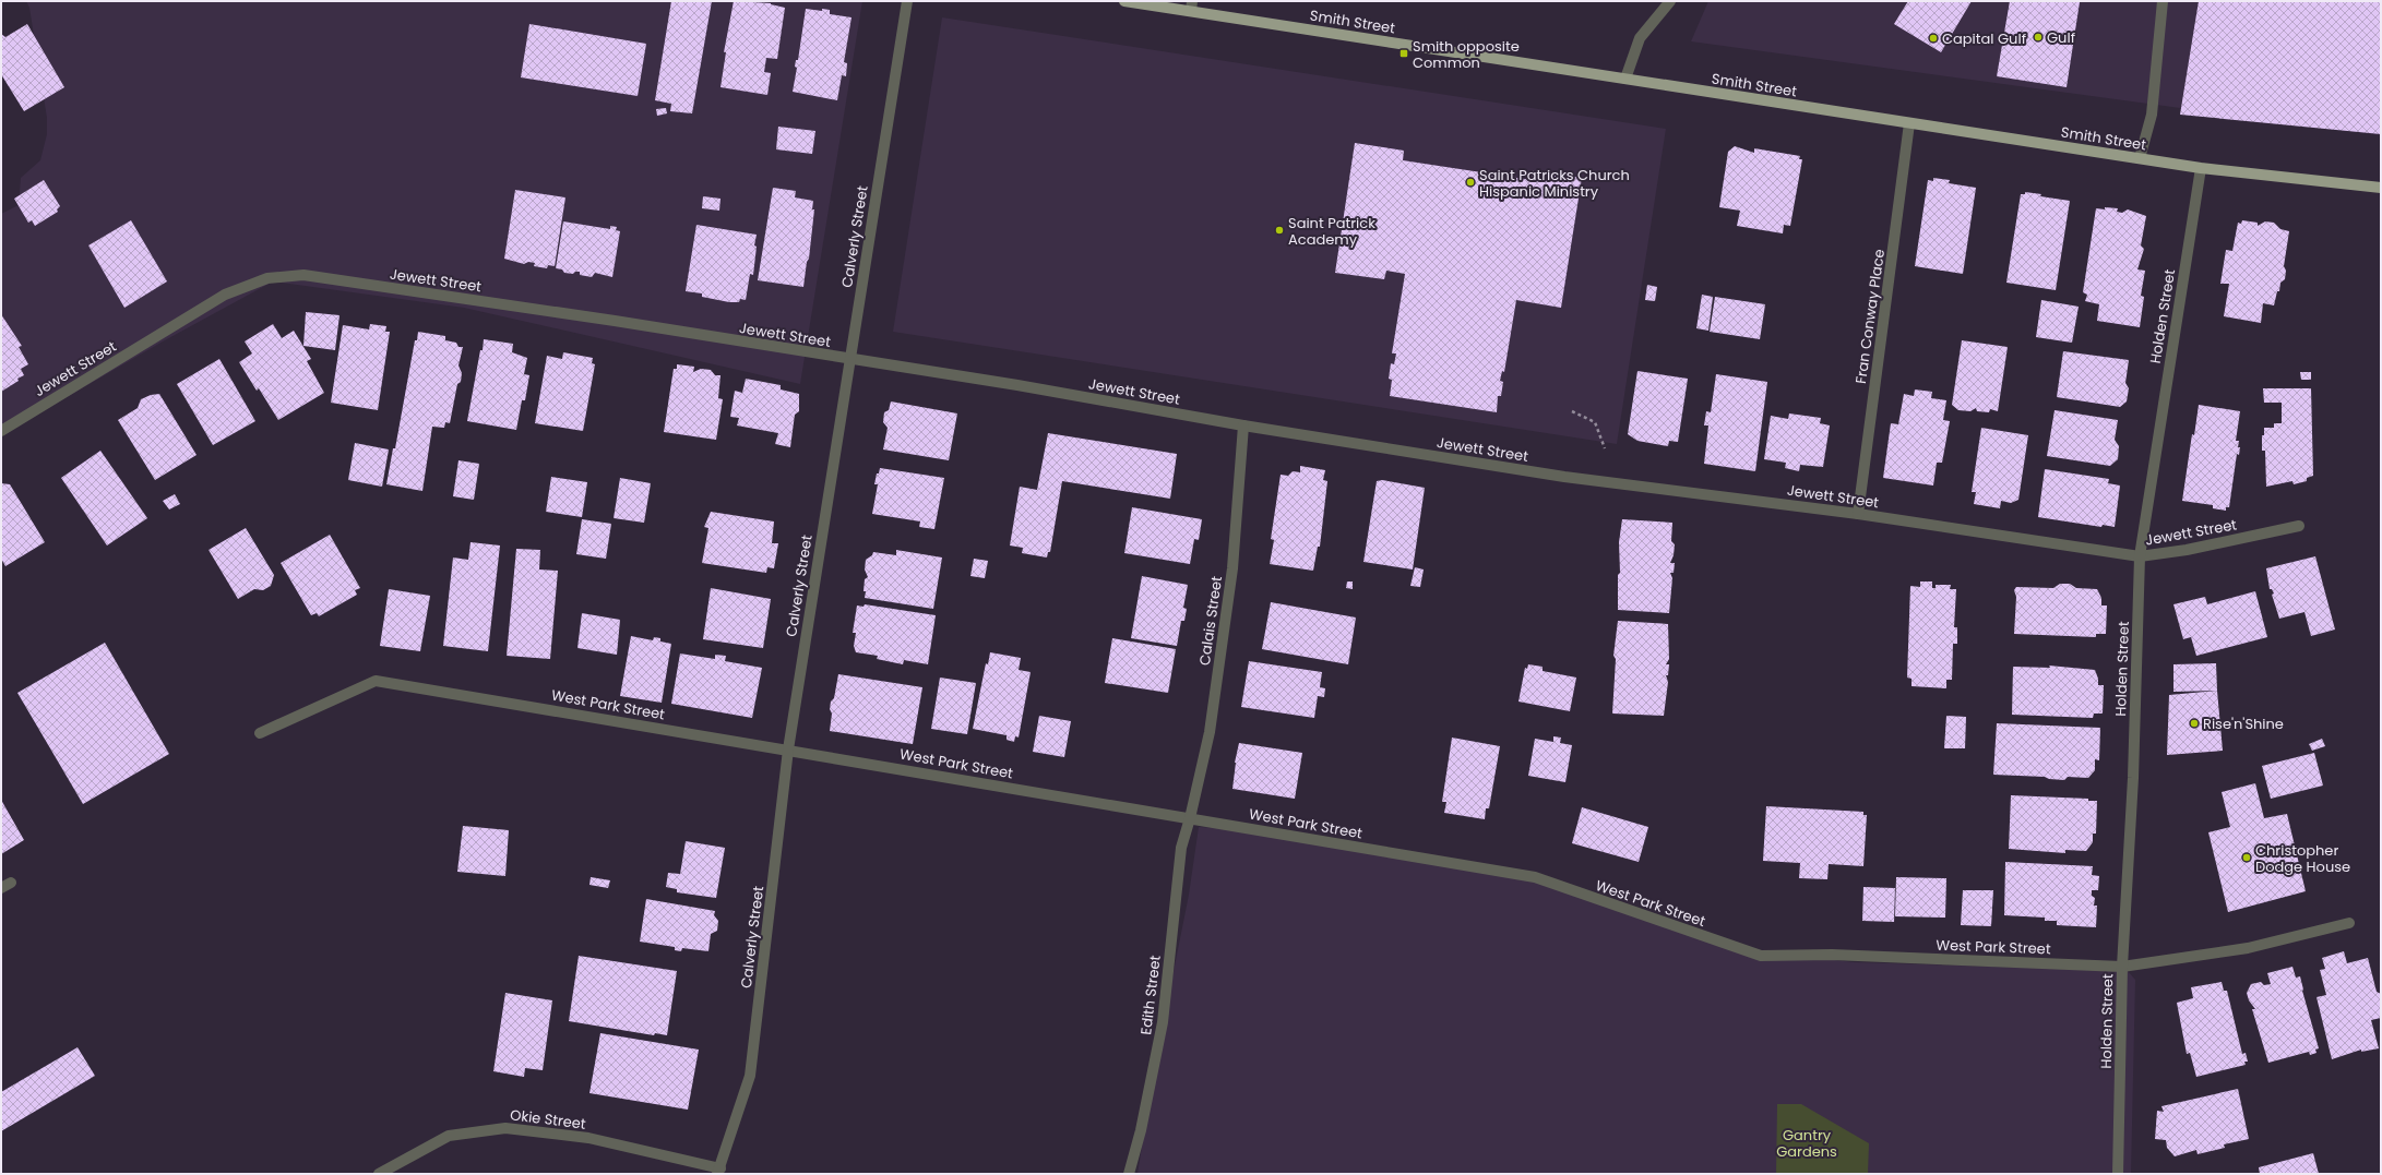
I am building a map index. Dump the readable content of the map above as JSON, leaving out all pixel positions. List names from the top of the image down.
{
  "streets": {
    "main road": ["Smith Street"],
    "street": [
      "Calverly Street",
      "Jewett Street",
      "Fran Conway Place",
      "Holden Street",
      "Calais Street",
      "West Park Street",
      "Edith Street",
      "Okie Street"
    ]
  },
  "crossings": [
    ["Smith Street", "Fran Conway Place"],
    ["Smith Street", "Holden Street"],
    ["Calverly Street", "Jewett Street"],
    ["Calverly Street", "West Park Street"],
    ["Calverly Street", "Okie Street"],
    ["Jewett Street", "Fran Conway Place"],
    ["Jewett Street", "Holden Street"],
    ["Jewett Street", "Calais Street"],
    ["Holden Street", "West Park Street"],
    ["Calais Street", "West Park Street"],
    ["Calais Street", "Edith Street"],
    ["West Park Street", "Edith Street"]
  ],
  "parks": ["Gantry Gardens"],
  "places": {
    "other": [
      "Gulf",
      "Capital Gulf",
      "Saint Patricks Church Hispanic Ministry",
      "Saint Patrick Academy",
      "Rise'n'Shine",
      "Christopher Dodge House"
    ],
    "transit": ["Smith opposite Common"]
  }
}
